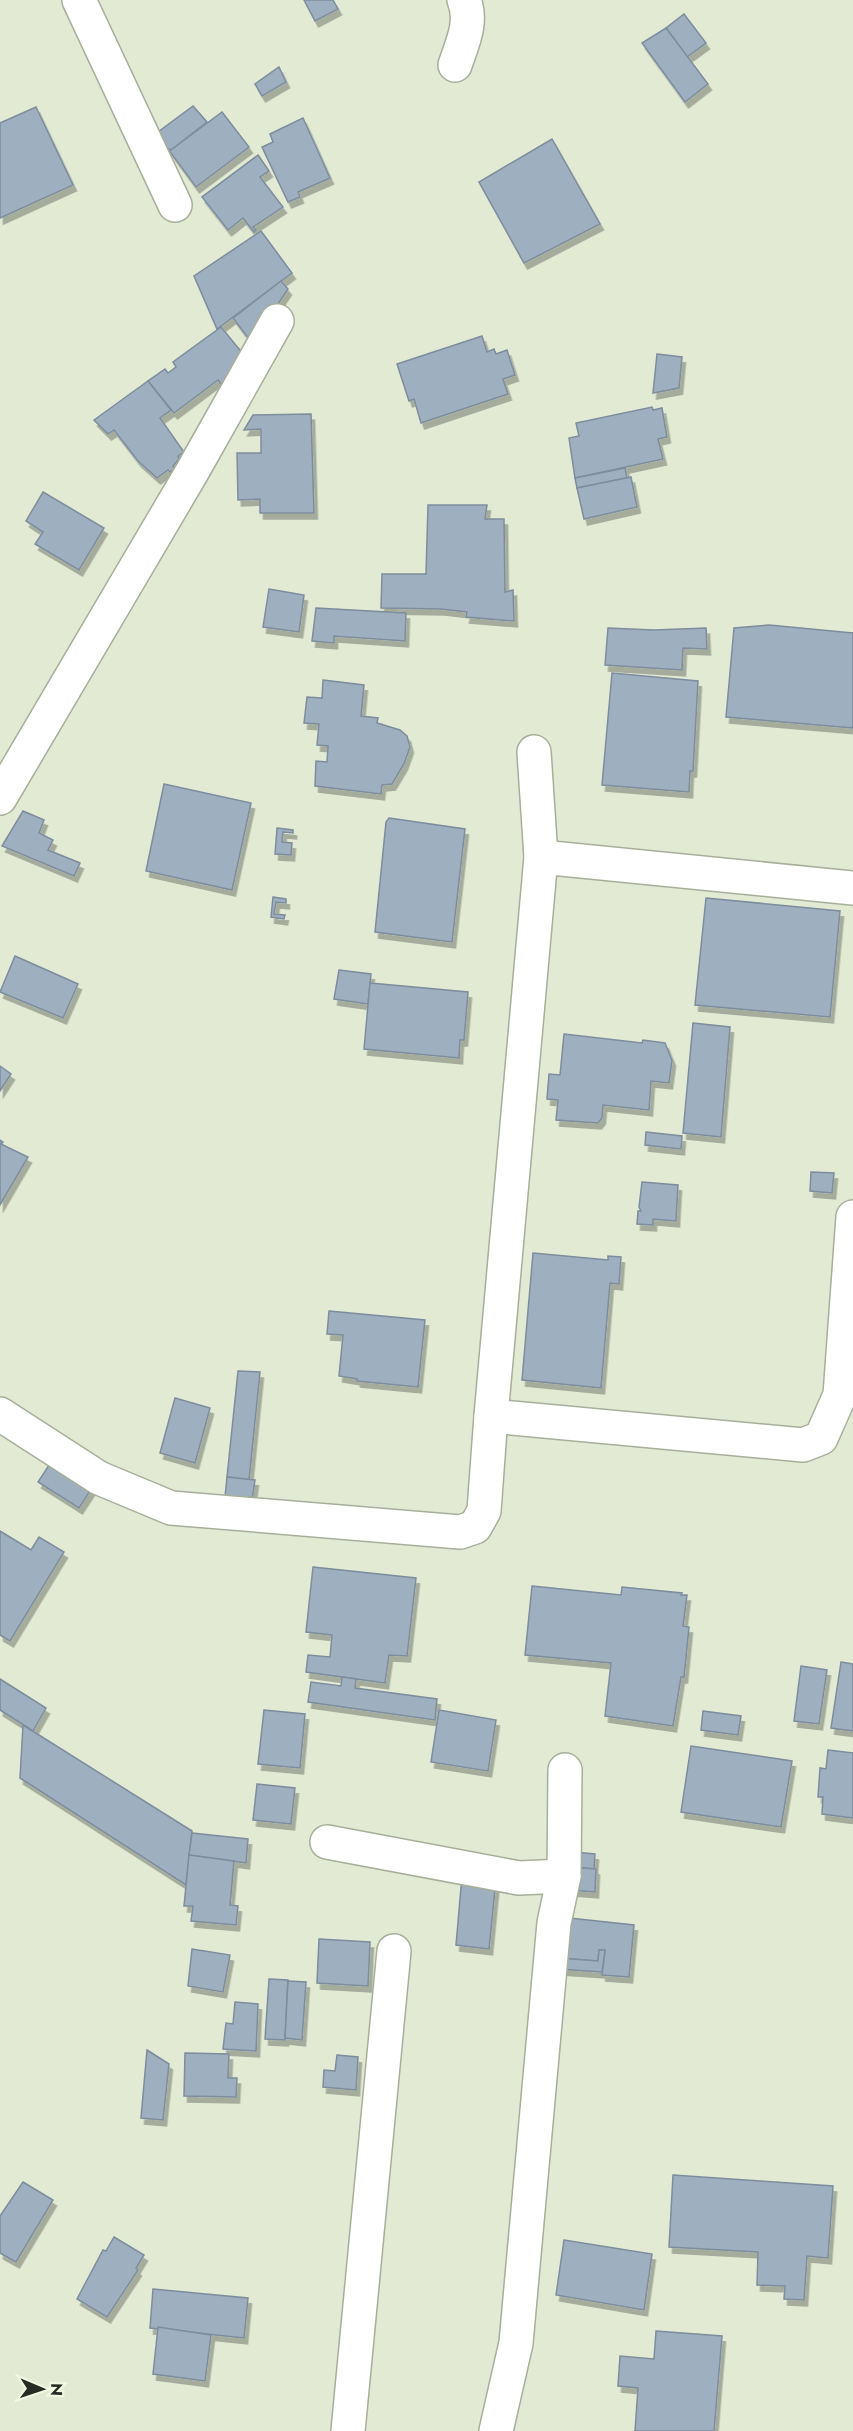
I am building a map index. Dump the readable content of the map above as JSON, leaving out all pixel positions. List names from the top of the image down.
{
  "north": "right"
}
